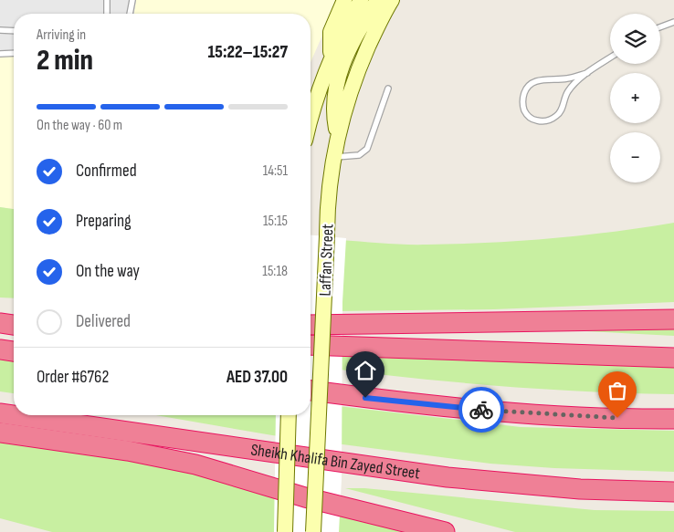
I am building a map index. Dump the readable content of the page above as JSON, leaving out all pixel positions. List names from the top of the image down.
{
  "streets": {
    "highway": ["Sheikh Khalifa Bin Zayed Street"],
    "street": ["Laffan Street"]
  },
  "page": {
    "map_buttons": ["+", "−"],
    "heading": ["2 min", "Arriving in", "15:22–15:27"],
    "panel": ["Order #6762", "AED 37.00"],
    "bar": "On the way · 60 m",
    "list": [
      ["Confirmed", "14:51"],
      ["Preparing", "15:15"],
      ["On the way", "15:18"],
      "Delivered"
    ]
  }
}
